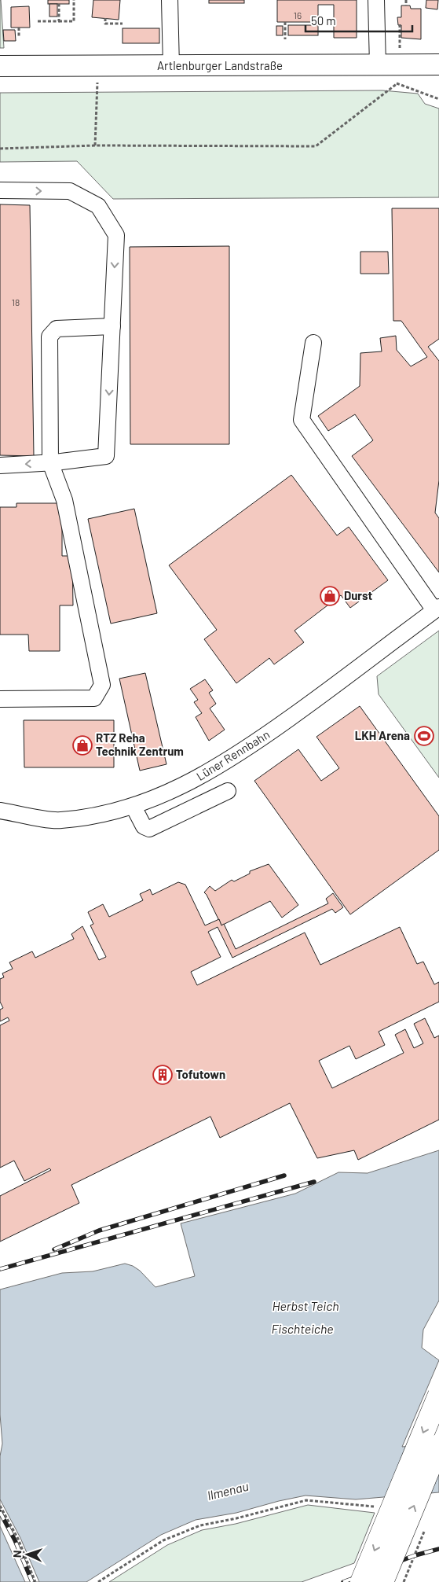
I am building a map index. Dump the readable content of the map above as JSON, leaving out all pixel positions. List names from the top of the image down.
{
  "streets": {
    "main road": ["Artlenburger Landstraße"],
    "street": ["Lüner Rennbahn"]
  },
  "water": ["Herbst Teich", "Fischteiche", "Ilmenau"],
  "places": {
    "shop": ["Durst", "RTZ Reha Technik Zentrum"],
    "sports": ["LKH Arena"],
    "building": ["Tofutown"]
  },
  "house_numbers": ["16", "18"],
  "scale_bar": "50 m",
  "north": "left"
}
